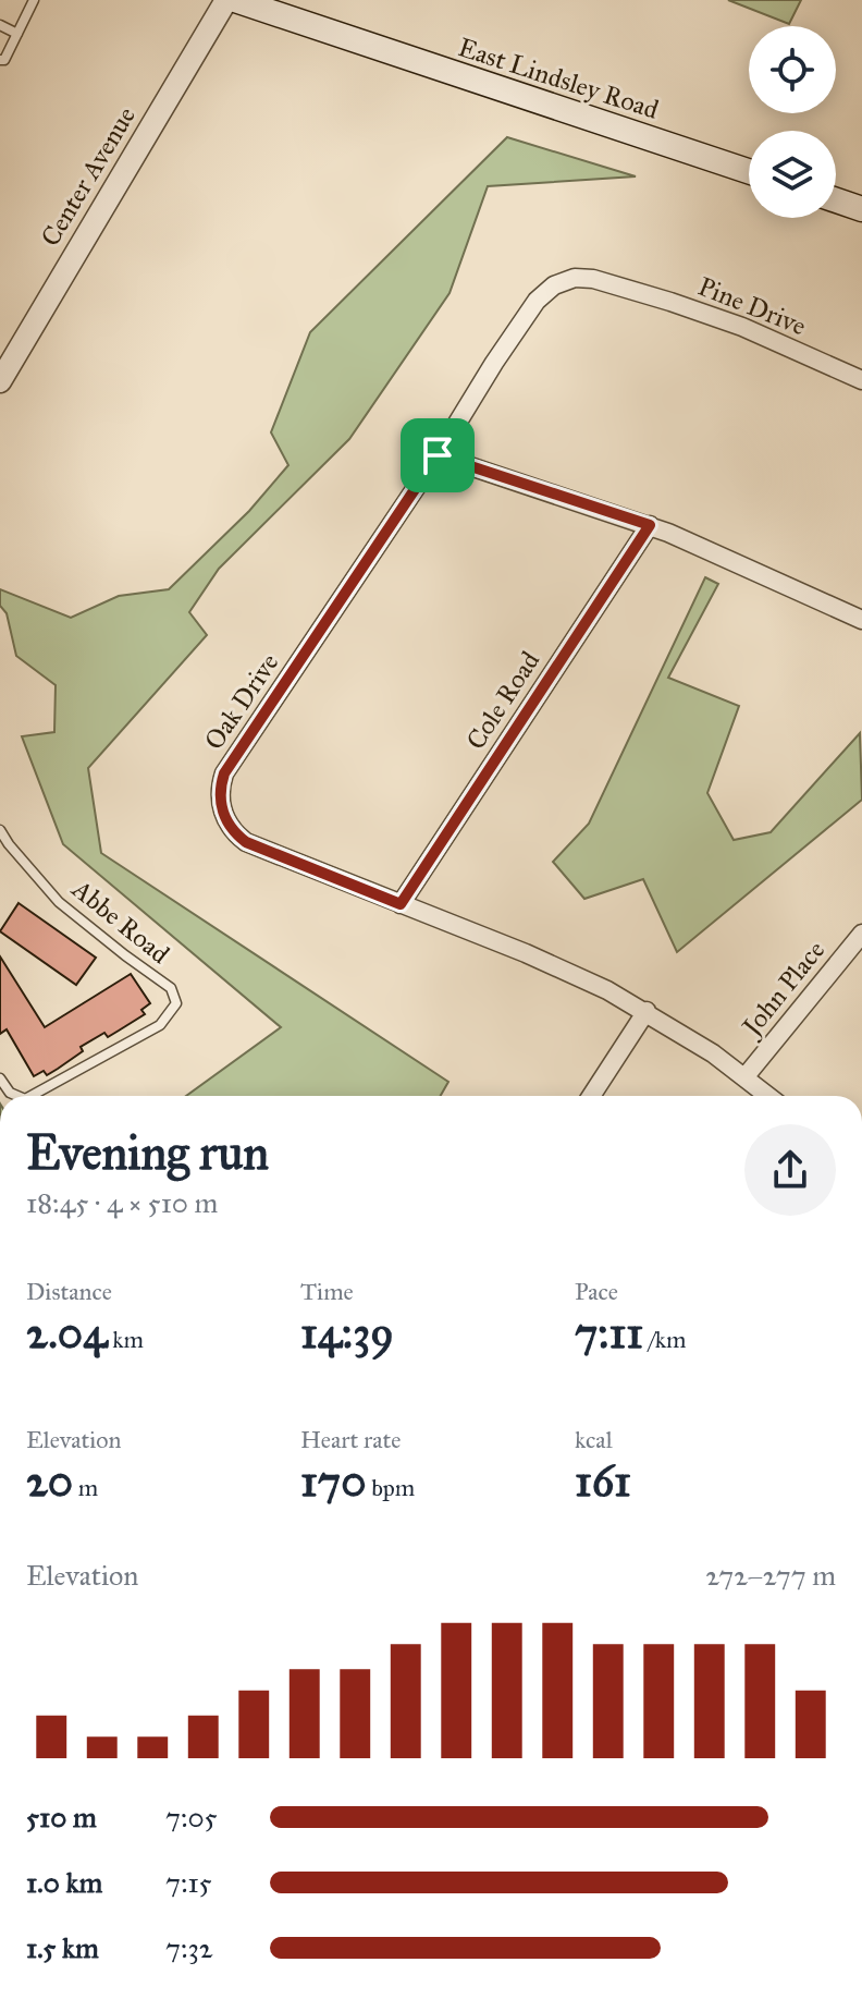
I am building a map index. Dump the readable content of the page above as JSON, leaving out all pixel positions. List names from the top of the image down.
{
  "streets": {
    "main road": ["East Lindsley Road"],
    "street": [
      "Center Avenue",
      "Pine Drive",
      "Cole Road",
      "Oak Drive",
      "John Place"
    ],
    "lane": ["Abbe Road"]
  },
  "crossings": [
    ["Pine Drive", "Oak Drive"],
    ["Cole Road", "Oak Drive"],
    ["Oak Drive", "John Place"]
  ],
  "page": {
    "heading": ["Evening run", "18:45 · 4 × 510 m"],
    "stats": [
      ["Distance", "2.04 km"],
      ["Time", "14:39"],
      ["Pace", "7:11 /km"],
      ["Elevation", "20 m"],
      ["Heart rate", "170 bpm"],
      ["kcal", "161"]
    ],
    "chart": ["Elevation", "272–277 m"],
    "list": [
      {
        "name": "510 m",
        "note": "7:05"
      },
      {
        "name": "1.0 km",
        "note": "7:15"
      },
      {
        "name": "1.5 km",
        "note": "7:32"
      }
    ]
  }
}
